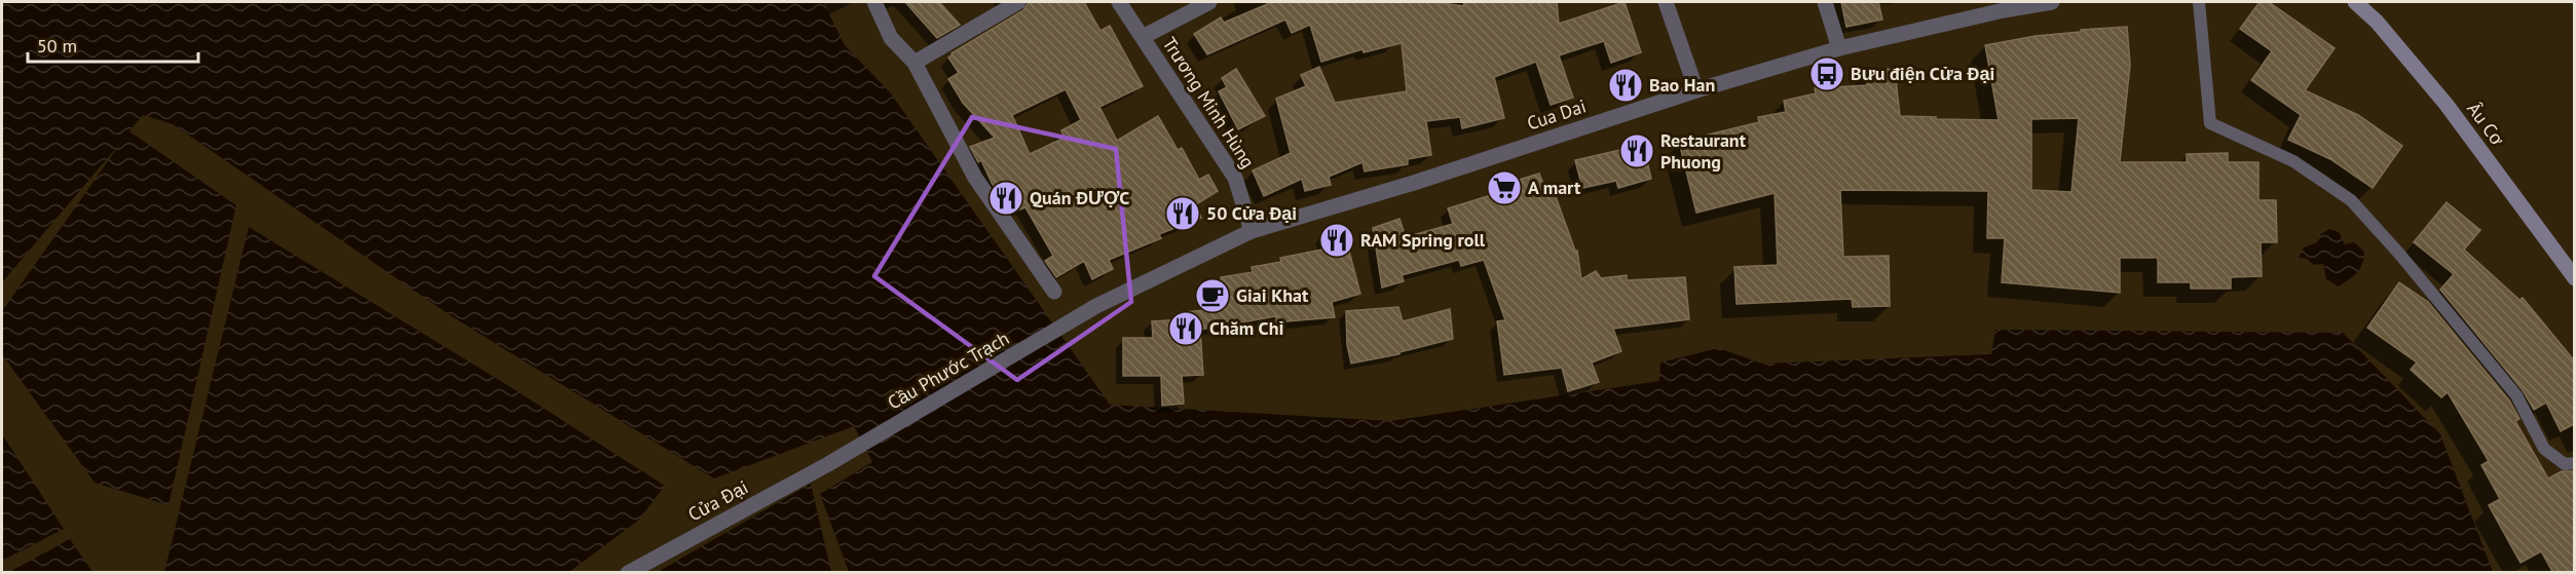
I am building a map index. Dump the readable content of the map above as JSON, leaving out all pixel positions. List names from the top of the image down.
{
  "streets": {
    "main road": ["Âu Cơ"],
    "street": [
      "Trương Minh Hùng",
      "Cua Dai",
      "Cầu Phước Trạch",
      "Cửa Đại"
    ]
  },
  "crossings": [
    ["Trương Minh Hùng", "Cua Dai"],
    ["Cua Dai", "Cầu Phước Trạch"],
    ["Cầu Phước Trạch", "Cửa Đại"]
  ],
  "places": {
    "bus stop": ["Bưu điện Cửa Đại"],
    "restaurant": [
      "Bao Han",
      "Restaurant Phuong",
      "Quán ĐƯỢC",
      "50 Cửa Đại",
      "RAM Spring roll",
      "Chăm Chỉ"
    ],
    "supermarket": ["A mart"],
    "cafe": ["Giai Khat"]
  },
  "scale_bar": "50 m"
}
